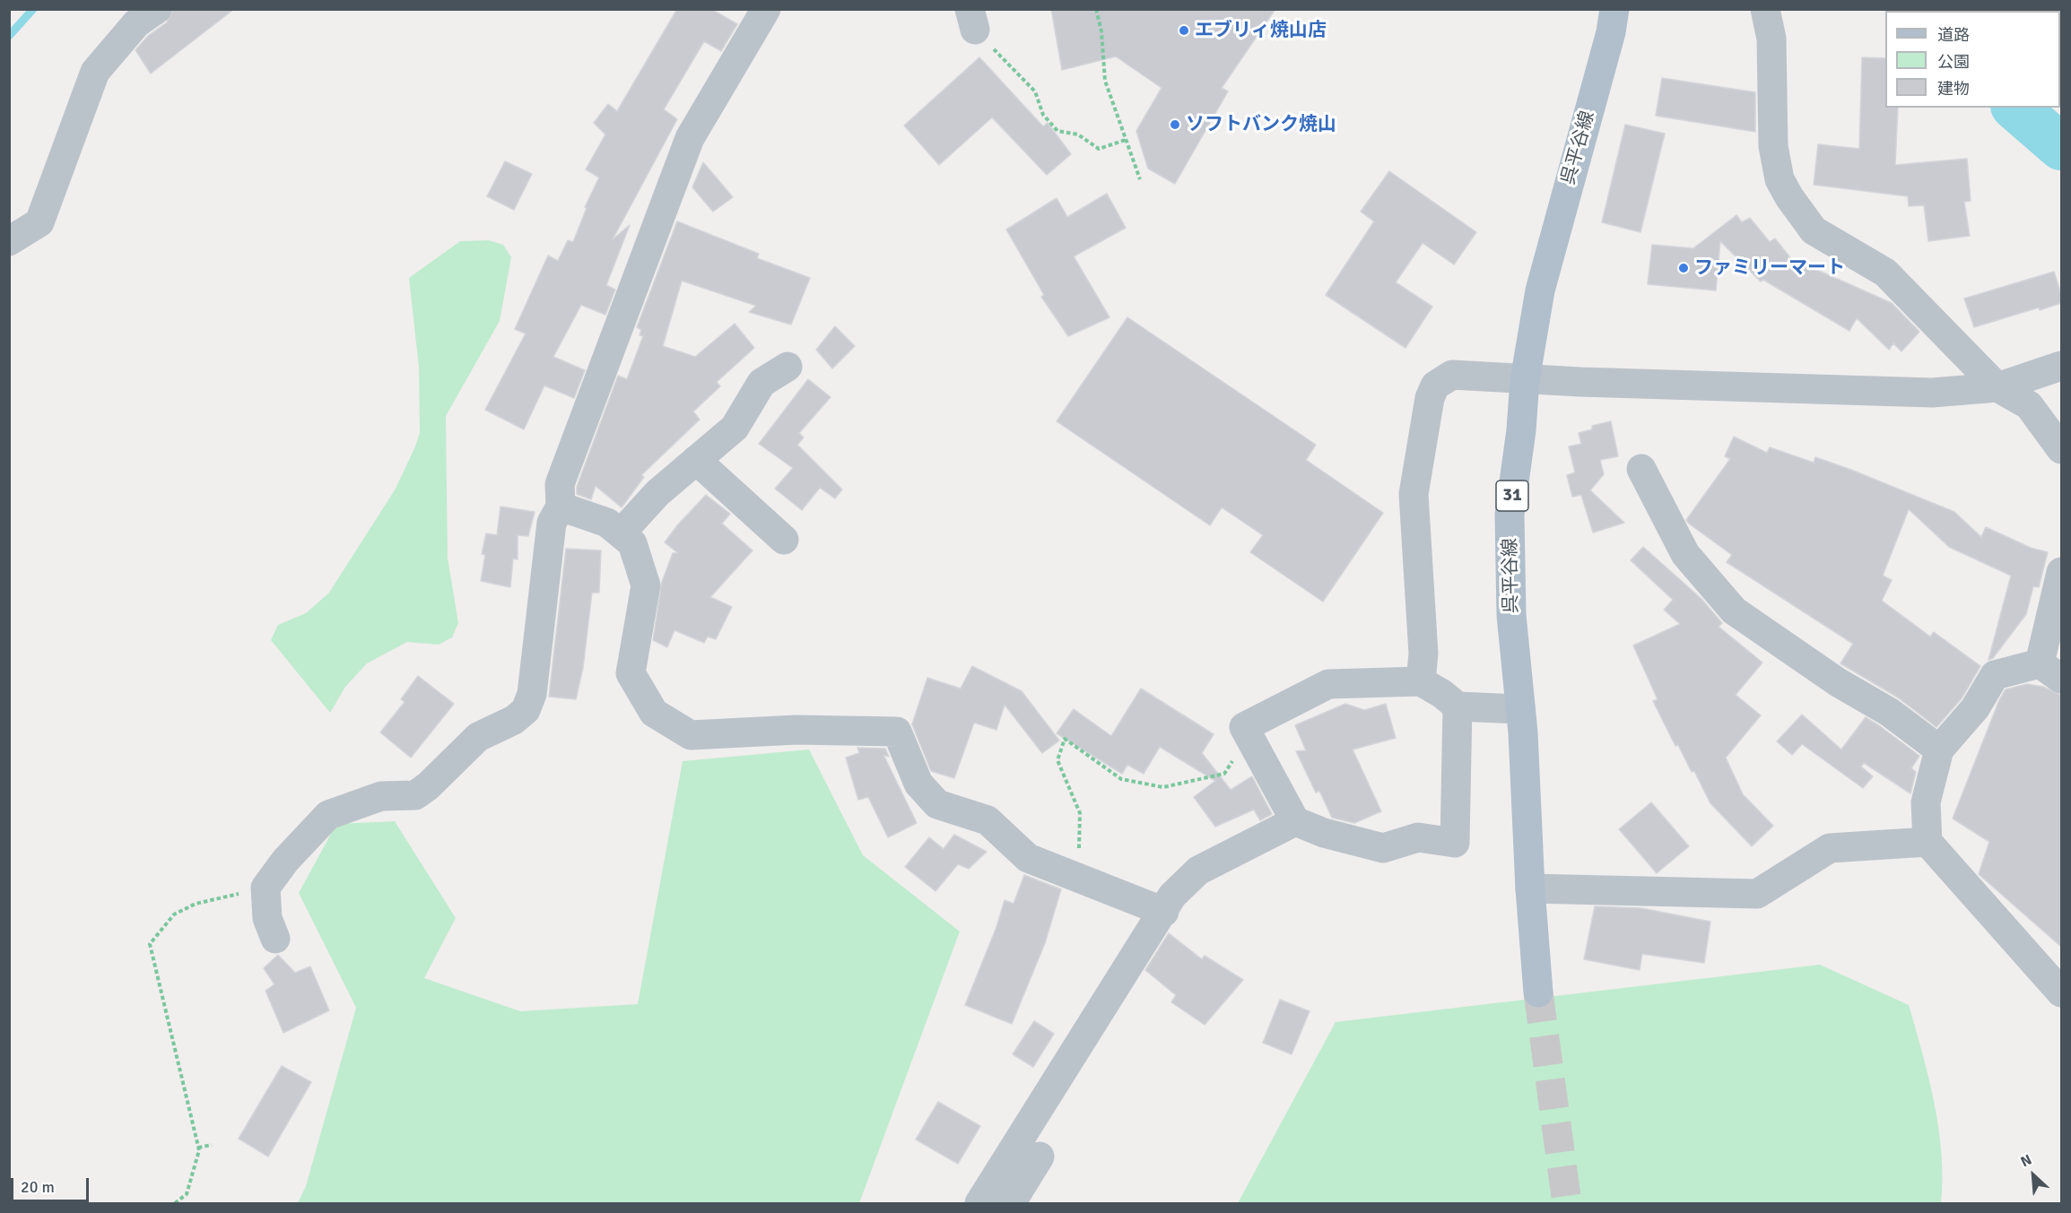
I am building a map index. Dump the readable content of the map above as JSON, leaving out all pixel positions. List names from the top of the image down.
{
  "streets": {
    "main road": ["呉平谷線", "31"]
  },
  "places": ["エブリィ焼山店", "ソフトバンク焼山", "ファミリーマート"],
  "legend": ["道路", "公園", "建物"],
  "scale_bar": "20 m",
  "north": "top left"
}
